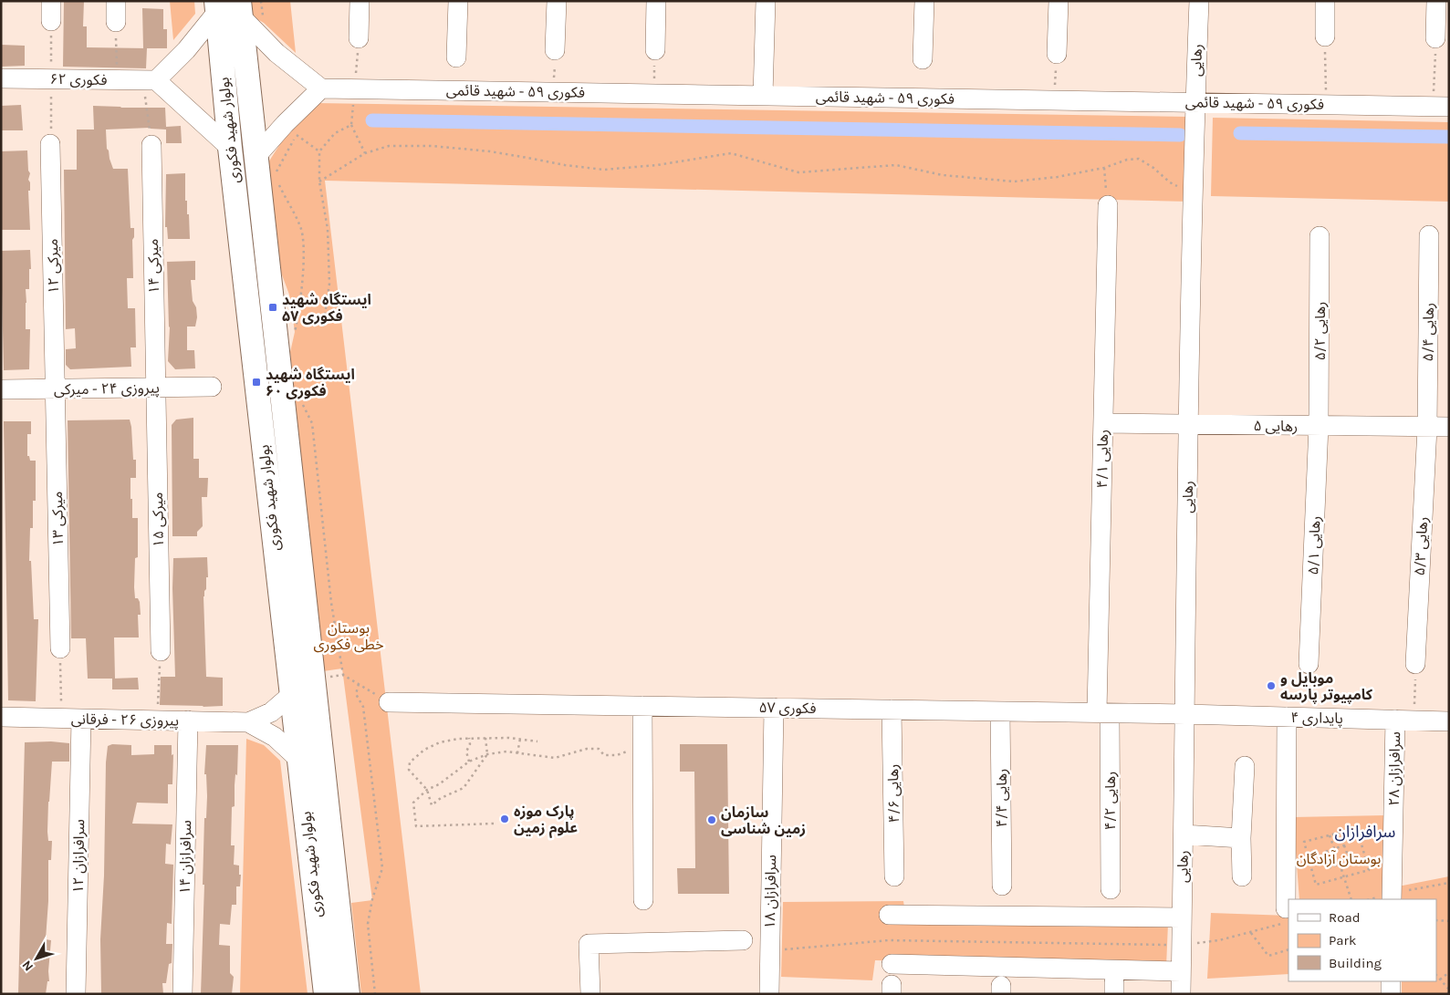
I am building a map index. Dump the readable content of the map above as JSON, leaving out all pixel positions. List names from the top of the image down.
{
  "streets": {
    "main road": ["بولوار شهید فکوری"],
    "street": [
      "رهایی",
      "فکوری ۶۲",
      "فکوری ۵۹ - شهید قائمی",
      "میرکی ۱۲",
      "میرکی ۱۴",
      "رهایی ۵/۲",
      "رهایی ۵/۴",
      "پیروزی ۲۴ - میرکی",
      "رهایی ۵",
      "رهایی ۴/۱",
      "میرکی ۱۳",
      "میرکی ۱۵",
      "رهایی ۵/۱",
      "رهایی ۵/۳",
      "فکوری ۵۷",
      "پایداری ۴",
      "پیروزی ۲۶ - فرقانی",
      "سرافرازان ۲۸",
      "رهایی ۴/۶",
      "رهایی ۴/۴",
      "رهایی ۴/۲",
      "سرافرازان ۱۲",
      "سرافرازان ۱۴",
      "سرافرازان ۱۸"
    ]
  },
  "crossings": [
    ["رهایی", "فکوری ۵۹ - شهید قائمی"],
    ["رهایی", "رهایی ۵"],
    ["رهایی", "فکوری ۵۷"],
    ["رهایی", "پایداری ۴"],
    ["میرکی ۱۲", "پیروزی ۲۴ - میرکی"],
    ["میرکی ۱۲", "میرکی ۱۳"],
    ["میرکی ۱۴", "پیروزی ۲۴ - میرکی"],
    ["میرکی ۱۴", "میرکی ۱۵"],
    ["رهایی ۵/۲", "رهایی ۵"],
    ["رهایی ۵/۲", "رهایی ۵/۱"],
    ["رهایی ۵/۴", "رهایی ۵"],
    ["رهایی ۵/۴", "رهایی ۵/۳"],
    ["پیروزی ۲۴ - میرکی", "میرکی ۱۳"],
    ["پیروزی ۲۴ - میرکی", "میرکی ۱۵"],
    ["رهایی ۵", "رهایی ۴/۱"],
    ["رهایی ۵", "رهایی ۵/۱"],
    ["رهایی ۵", "رهایی ۵/۳"],
    ["رهایی ۴/۱", "فکوری ۵۷"],
    ["رهایی ۴/۱", "رهایی ۴/۲"],
    ["فکوری ۵۷", "پایداری ۴"],
    ["فکوری ۵۷", "رهایی ۴/۶"],
    ["فکوری ۵۷", "رهایی ۴/۴"],
    ["فکوری ۵۷", "رهایی ۴/۲"],
    ["فکوری ۵۷", "سرافرازان ۱۸"],
    ["پایداری ۴", "سرافرازان ۲۸"],
    ["پیروزی ۲۶ - فرقانی", "سرافرازان ۱۲"],
    ["پیروزی ۲۶ - فرقانی", "سرافرازان ۱۴"]
  ],
  "districts": ["سرافرازان"],
  "parks": ["بوستان خطی فکوری", "بوستان آزادگان"],
  "places": {
    "transit": ["ایستگاه شهید فکوری ۵۷", "ایستگاه شهید فکوری ۶۰"],
    "other": ["موبایل و کامپیوتر پارسه", "پارک موزه علوم زمین", "سازمان زمین شناسی"]
  },
  "legend": ["Road", "Park", "Building"],
  "north": "bottom left"
}
